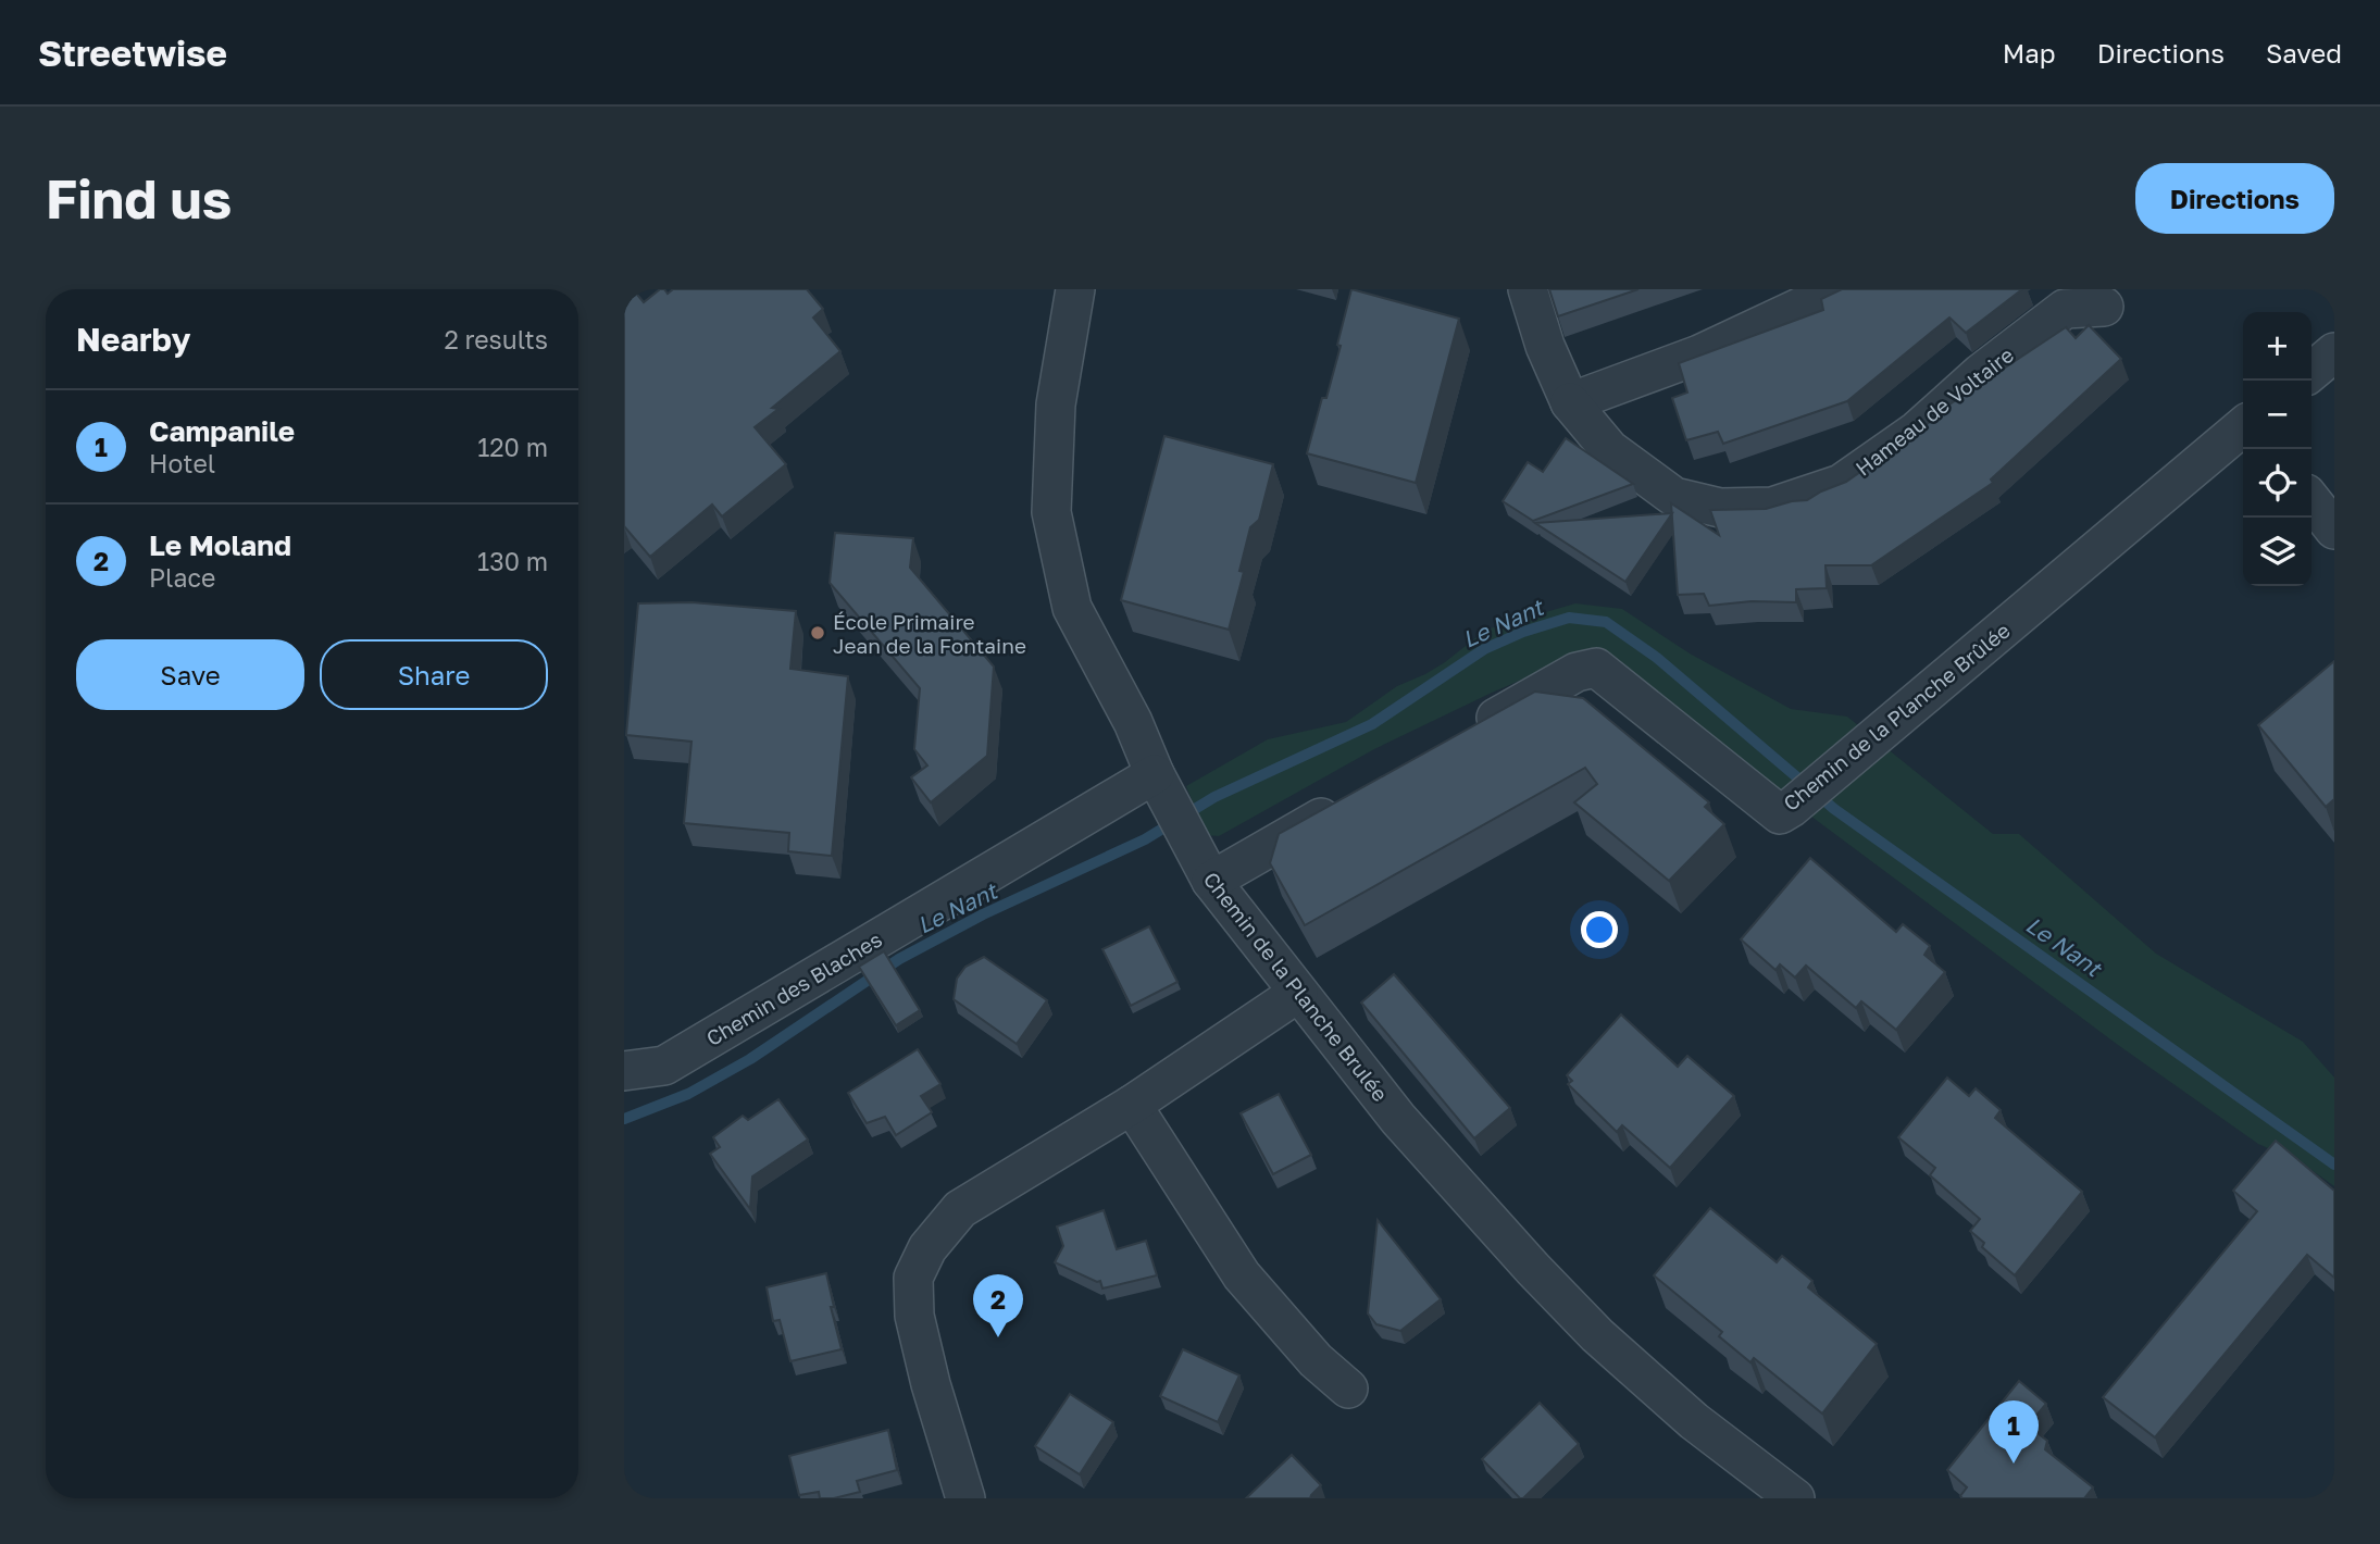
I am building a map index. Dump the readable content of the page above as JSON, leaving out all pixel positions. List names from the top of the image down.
{
  "streets": {
    "street": [
      "Hameau de Voltaire",
      "Chemin de la Planche Brûlée",
      "Chemin de la Planche Brulée",
      "Chemin des Blaches"
    ]
  },
  "crossings": [
    ["Chemin de la Planche Brulée", "Chemin des Blaches"]
  ],
  "water": ["Le Nant"],
  "places": ["École Primaire Jean de la Fontaine"],
  "page": {
    "header": "Streetwise",
    "nav": ["Map", "Directions", "Saved"],
    "buttons": [
      "Directions",
      ["Save", "Share"]
    ],
    "title": "Find us",
    "heading": ["Nearby", "2 results"],
    "map_buttons": ["+", "−"],
    "list": [
      {
        "mark": "1",
        "name": "Campanile",
        "note": "Hotel",
        "value": "120 m"
      },
      {
        "mark": "2",
        "name": "Le Moland",
        "note": "Place",
        "value": "130 m"
      }
    ],
    "pins": ["2", "1"]
  }
}
